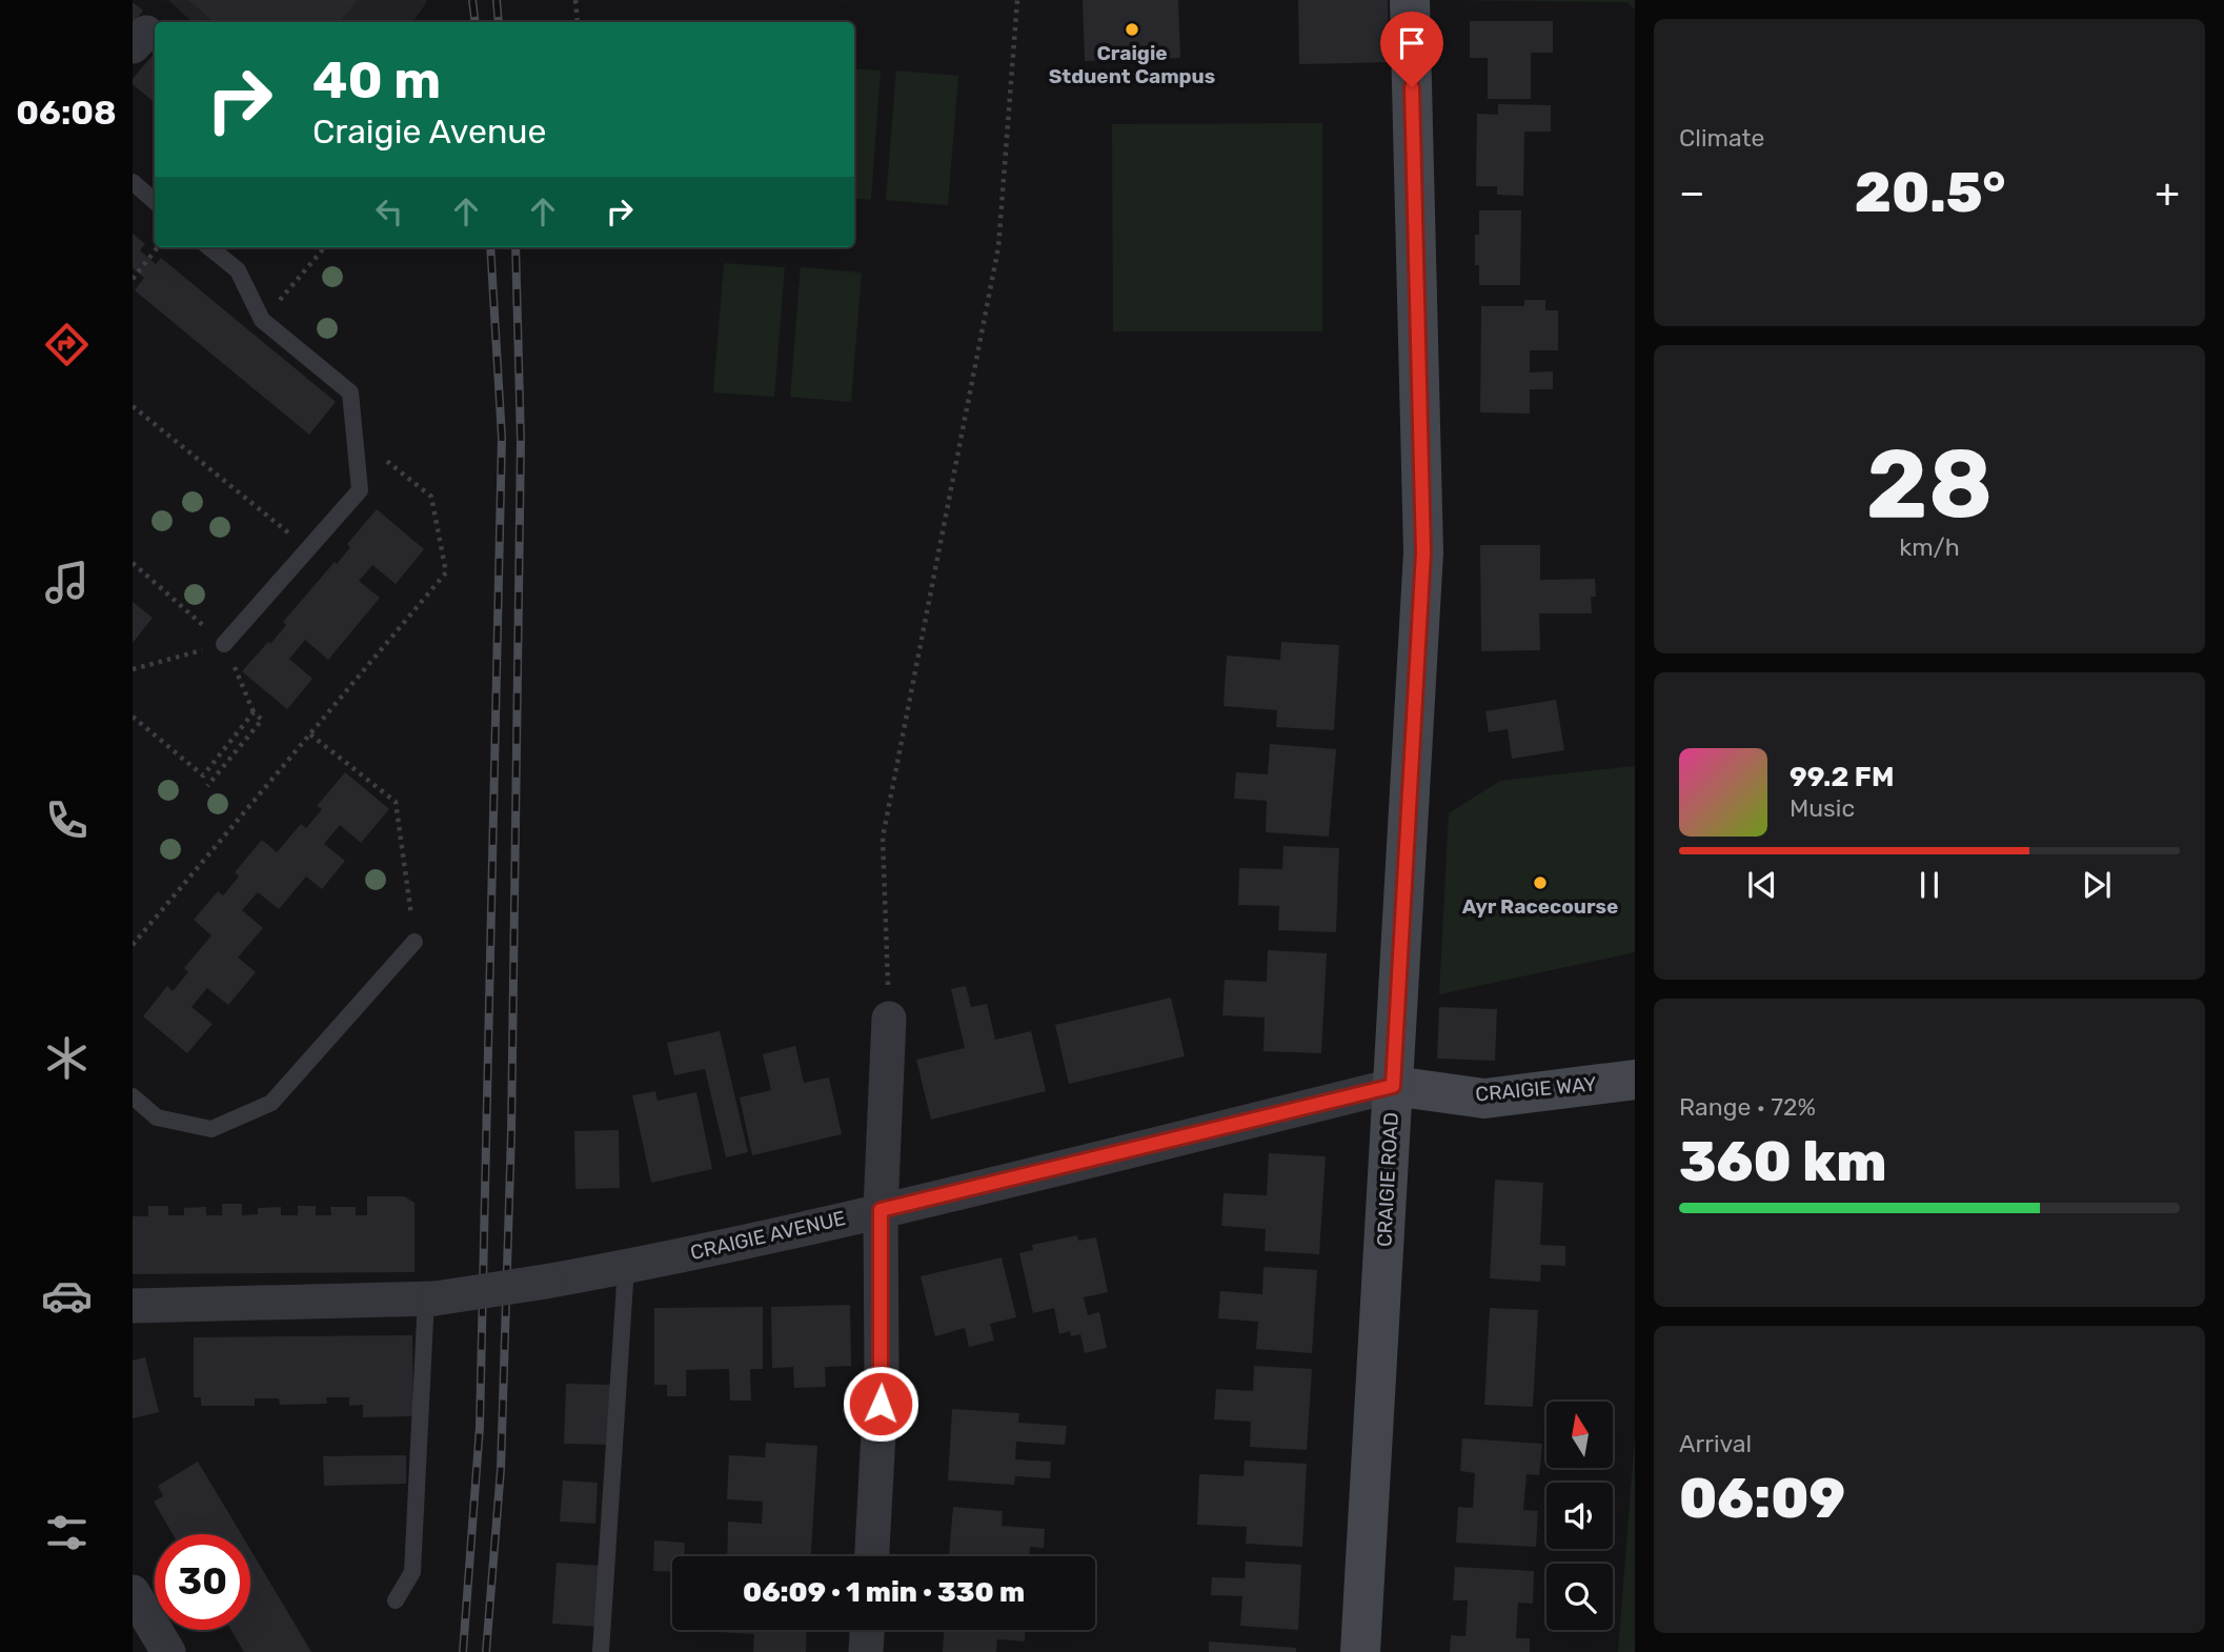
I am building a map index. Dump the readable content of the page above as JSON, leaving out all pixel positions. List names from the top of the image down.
{
  "streets": {
    "main road": ["CRAIGIE WAY", "CRAIGIE ROAD"],
    "street": ["CRAIGIE AVENUE"]
  },
  "crossings": [
    ["CRAIGIE WAY", "CRAIGIE ROAD"],
    ["CRAIGIE WAY", "CRAIGIE AVENUE"],
    ["CRAIGIE ROAD", "CRAIGIE AVENUE"]
  ],
  "places": ["Craigie Stduent Campus", "Ayr Racecourse"],
  "north": "top",
  "page": {
    "tabs": "06:08",
    "tile": [
      "Climate",
      ["28", "km/h"],
      ["Range · 72%", "360 km"],
      ["Arrival", "06:09"]
    ],
    "turn": ["40 m", "Craigie Avenue"],
    "heat": ["−", "20.5°", "+"],
    "song": ["99.2 FM", "Music"],
    "limit": "30",
    "trip": "06:09 · 1 min · 330 m"
  }
}
